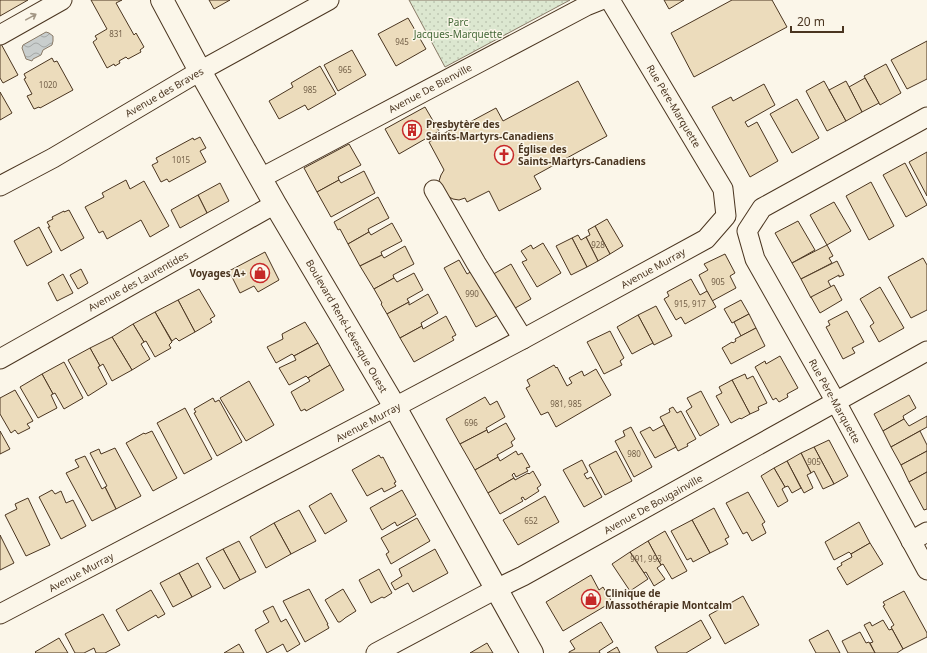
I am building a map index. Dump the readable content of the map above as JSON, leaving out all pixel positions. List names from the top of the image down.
{
  "streets": {
    "main road": ["Boulevard René-Lévesque Ouest"],
    "street": [
      "Avenue De Bienville",
      "Avenue des Braves",
      "Rue Père-Marquette",
      "Avenue Murray",
      "Avenue des Laurentides",
      "Avenue De Bougainville"
    ]
  },
  "crossings": [
    ["Avenue De Bienville", "Boulevard René-Lévesque Ouest"],
    ["Avenue des Braves", "Boulevard René-Lévesque Ouest"],
    ["Rue Père-Marquette", "Avenue Murray"],
    ["Rue Père-Marquette", "Avenue De Bougainville"],
    ["Avenue Murray", "Boulevard René-Lévesque Ouest"],
    ["Avenue des Laurentides", "Boulevard René-Lévesque Ouest"],
    ["Boulevard René-Lévesque Ouest", "Avenue De Bougainville"]
  ],
  "parks": ["Parc Jacques-Marquette"],
  "places": {
    "building": ["Presbytère des Saints-Martyrs-Canadiens"],
    "church": ["Église des Saints-Martyrs-Canadiens"],
    "shop": ["Voyages A+", "Clinique de Massothérapie Montcalm"]
  },
  "house_numbers": [
    "831",
    "945",
    "965",
    "1020",
    "985",
    "1015",
    "928",
    "905",
    "990",
    "915, 917",
    "981, 985",
    "696",
    "980",
    "905",
    "652",
    "991, 993"
  ],
  "scale_bar": "20 m"
}
